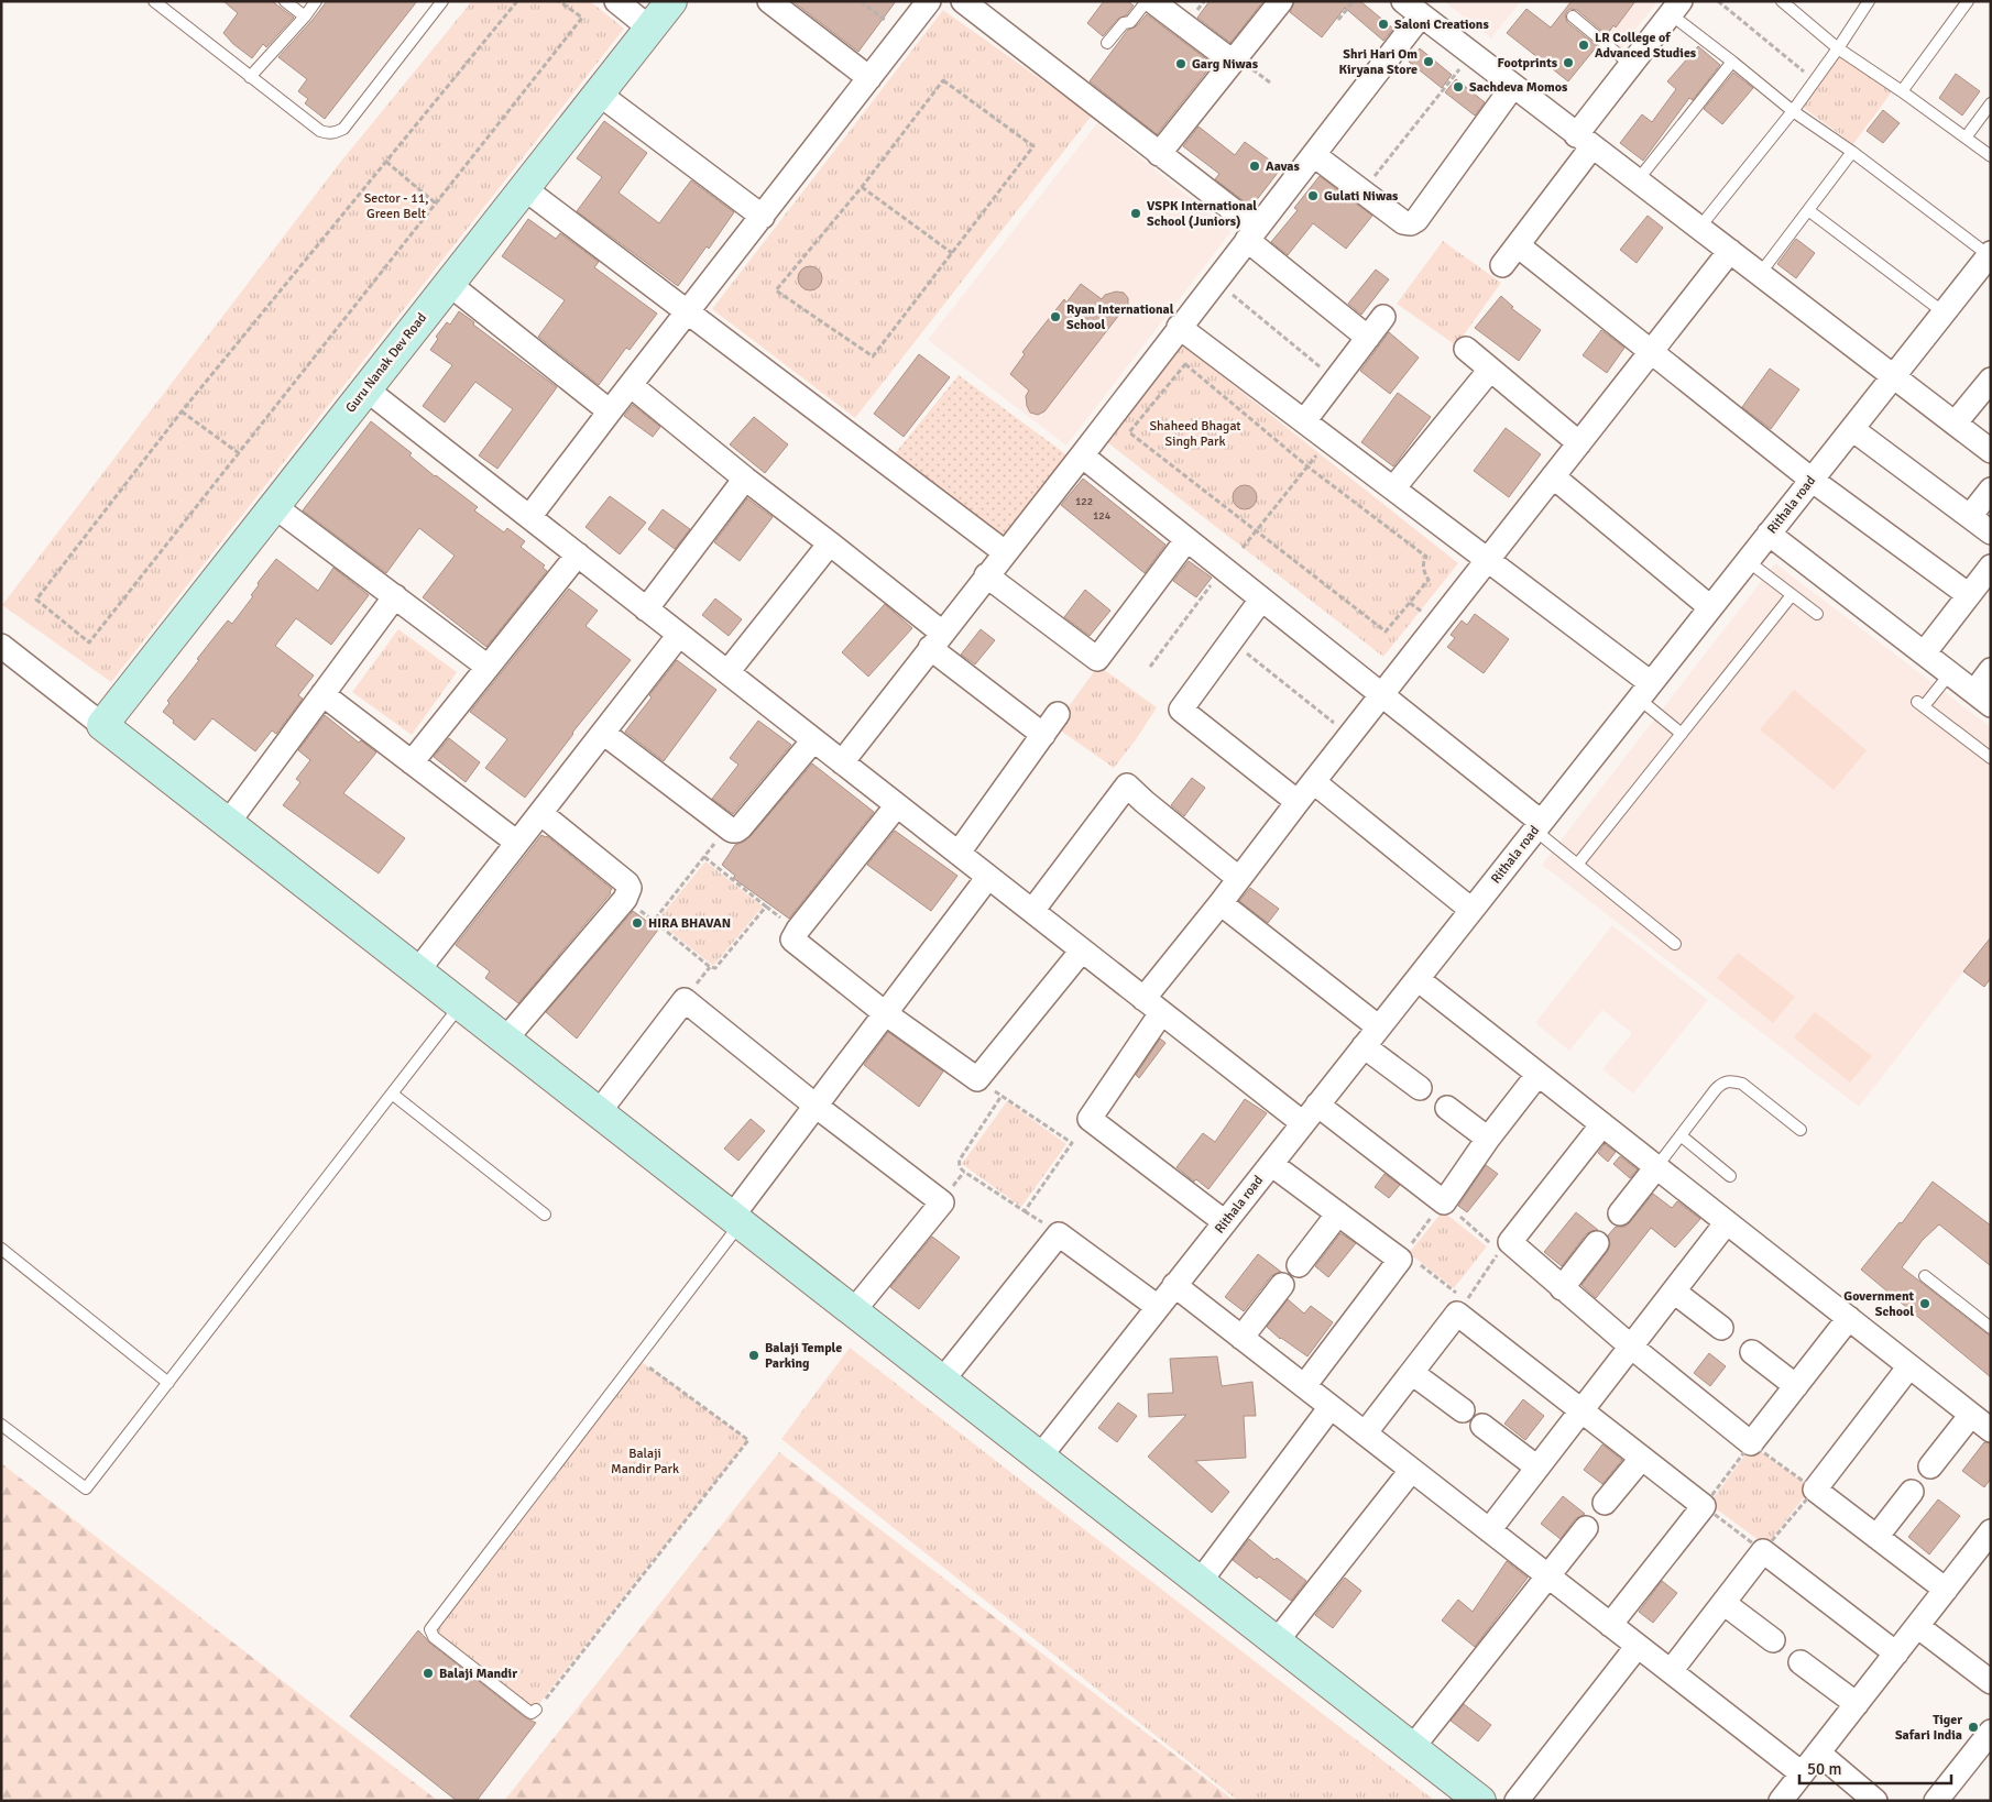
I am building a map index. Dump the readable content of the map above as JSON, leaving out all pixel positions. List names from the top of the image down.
{
  "streets": {
    "street": ["Guru Nanak Dev Road", "Rithala road"]
  },
  "parks": ["Sector - 11, Green Belt", "Shaheed Bhagat Singh Park", "Balaji Mandir Park"],
  "places": [
    "Saloni Creations",
    "LR College of Advanced Studies",
    "Shri Hari Om Kiryana Store",
    "Footprints",
    "Garg Niwas",
    "Sachdeva Momos",
    "Aavas",
    "Gulati Niwas",
    "VSPK International School (Juniors)",
    "Ryan International School",
    "HIRA BHAVAN",
    "Government School",
    "Balaji Temple Parking",
    "Balaji Mandir",
    "Tiger Safari India"
  ],
  "house_numbers": ["122", "124"],
  "scale_bar": "50 m"
}
